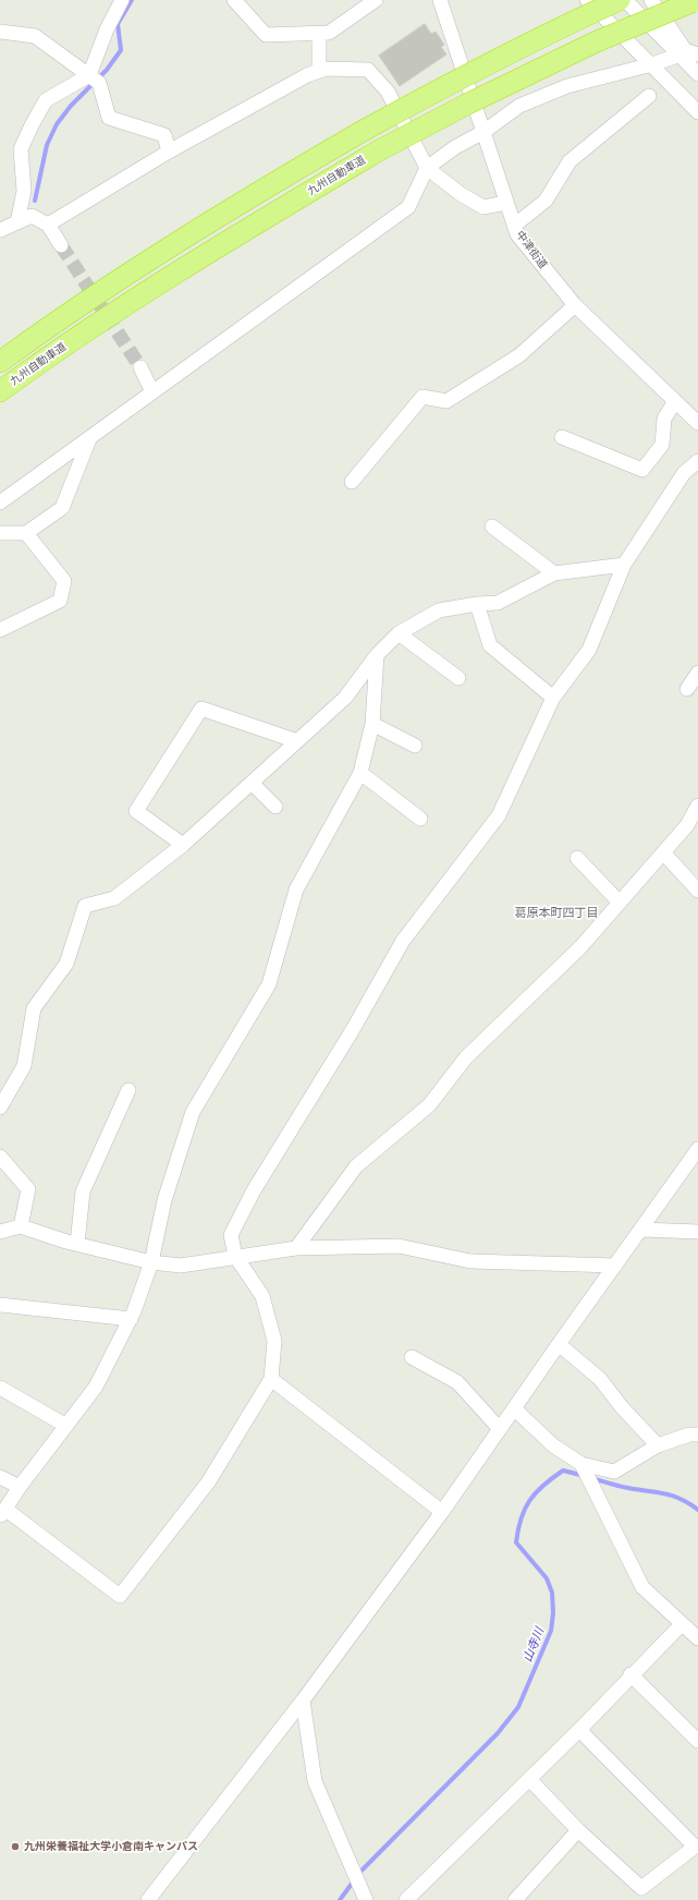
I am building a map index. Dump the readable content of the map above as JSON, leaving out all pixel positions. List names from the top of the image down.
{
  "streets": {
    "highway": ["九州自動車道"],
    "street": ["中津街道"]
  },
  "districts": ["葛原本町四丁目"],
  "water": ["山寺川"],
  "places": ["九州栄養福祉大学小倉南キャンパス"]
}
